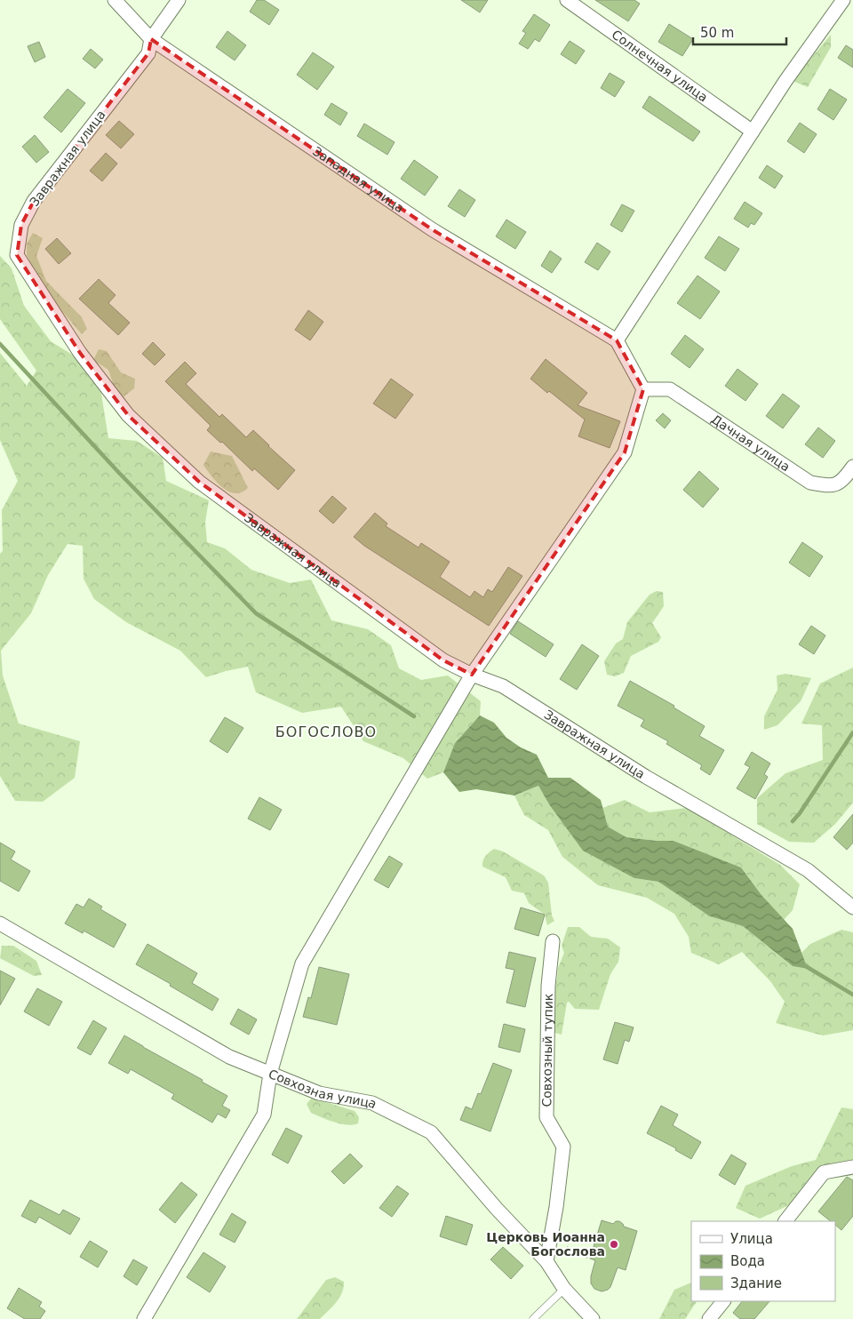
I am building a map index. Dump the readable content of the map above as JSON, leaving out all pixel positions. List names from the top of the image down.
{
  "streets": {
    "street": [
      "Солнечная улица",
      "Завражная улица",
      "Западная улица",
      "Дачная улица",
      "Совхозный тупик",
      "Совхозная улица"
    ]
  },
  "crossings": [
    ["Завражная улица", "Западная улица"],
    ["Совхозный тупик", "Совхозная улица"]
  ],
  "districts": ["БОГОСЛОВО"],
  "places": ["Церковь Иоанна Богослова"],
  "legend": ["Улица", "Вода", "Здание"],
  "scale_bar": "50 m"
}
